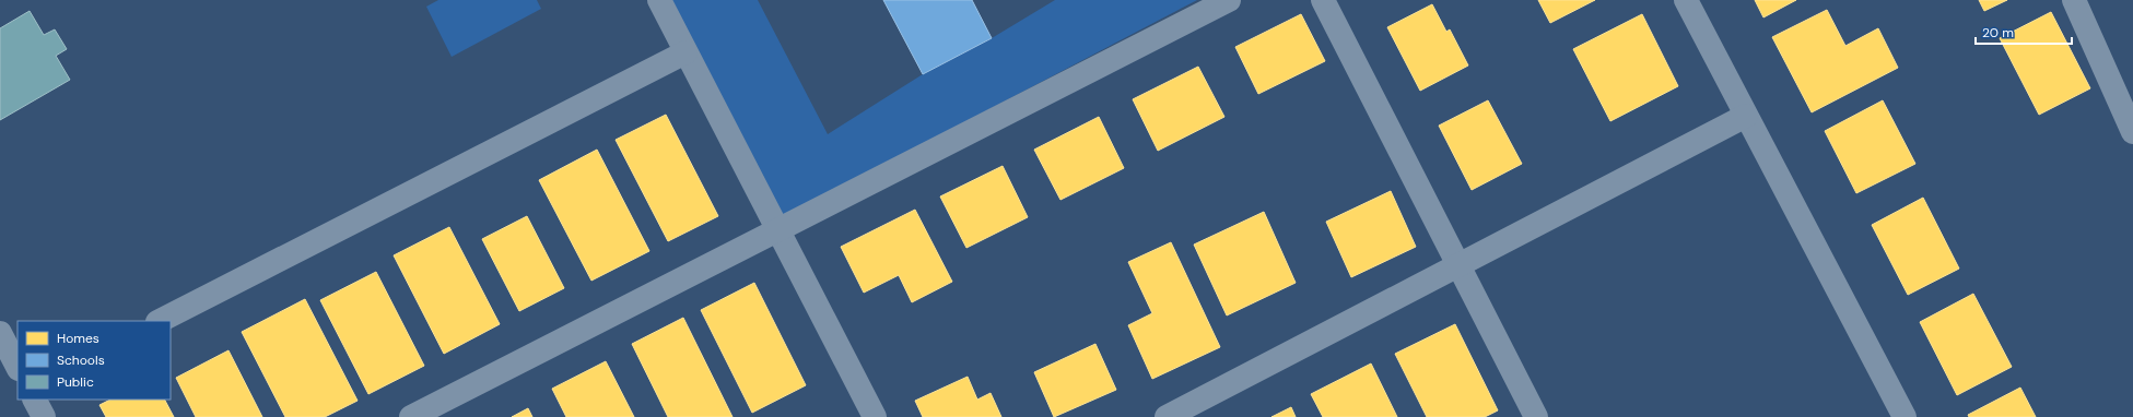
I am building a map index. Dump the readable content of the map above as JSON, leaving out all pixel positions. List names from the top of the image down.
{
  "legend": ["Homes", "Schools", "Public"],
  "scale_bar": "20 m"
}
